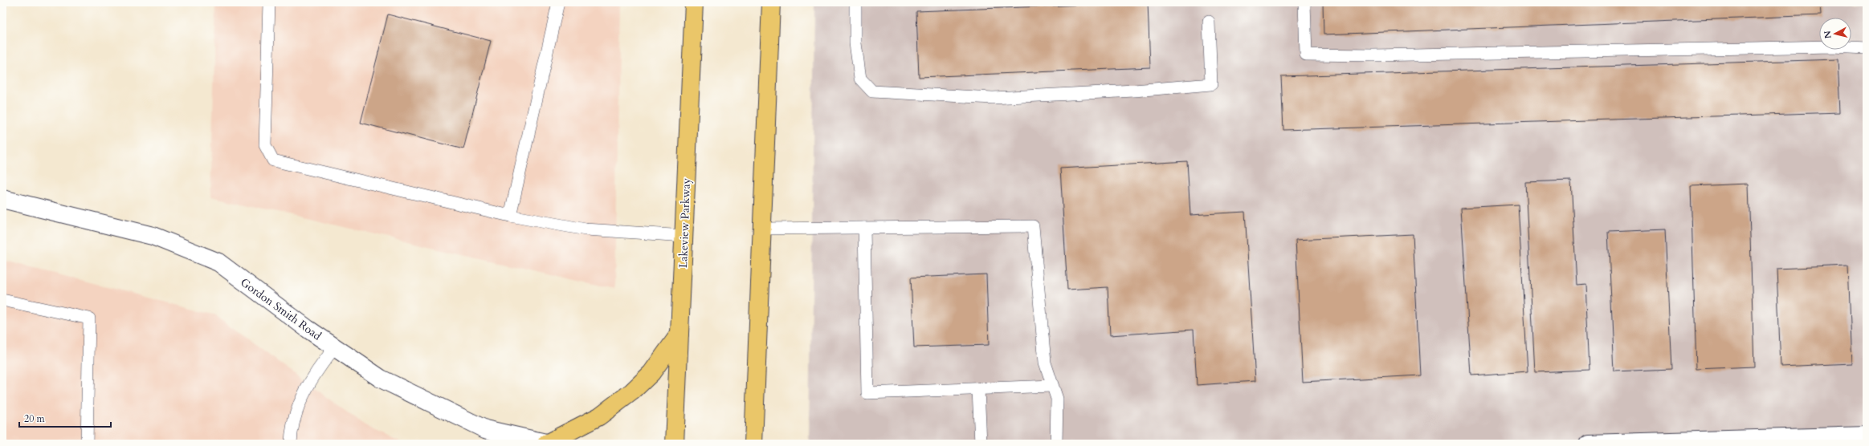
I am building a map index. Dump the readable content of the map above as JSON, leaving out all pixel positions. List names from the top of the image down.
{
  "streets": {
    "main road": ["Lakeview Parkway"],
    "street": ["Gordon Smith Road"]
  },
  "scale_bar": "20 m",
  "north": "left"
}
